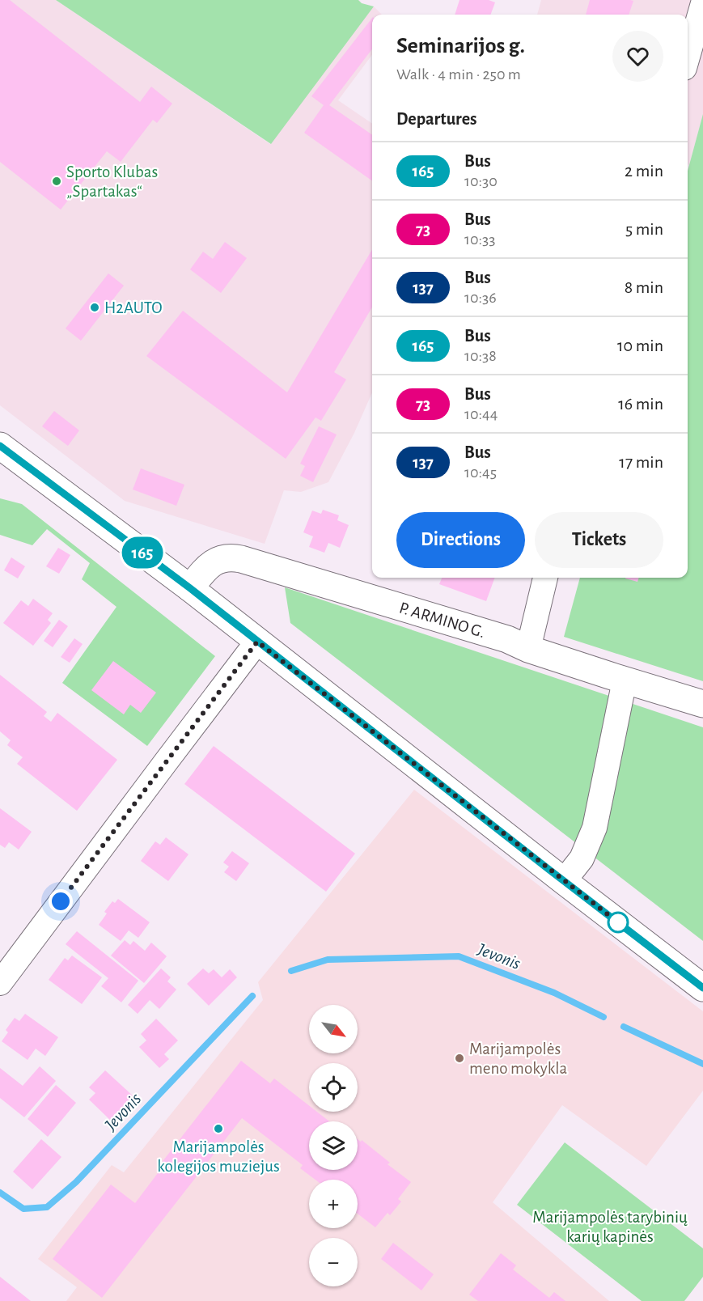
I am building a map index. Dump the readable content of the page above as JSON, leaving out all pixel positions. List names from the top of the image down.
{
  "streets": {
    "main road": ["P. ARMINO G."]
  },
  "water": ["Jevonis"],
  "parks": ["Marijampolės tarybinių karių kapinės"],
  "places": [
    "Sporto Klubas „Spartakas“",
    "H2AUTO",
    "Marijampolės meno mokykla",
    "Marijampolės kolegijos muziejus"
  ],
  "lines": ["bus line 165"],
  "north": "bottom right",
  "page": {
    "on_map": "165",
    "heading": [
      ["Seminarijos g.", "Walk · 4 min · 250 m"],
      "Departures"
    ],
    "list": [
      {
        "mark": "165",
        "name": "Bus",
        "note": "10:30",
        "value": "2 min"
      },
      {
        "mark": "73",
        "name": "Bus",
        "note": "10:33",
        "value": "5 min"
      },
      {
        "mark": "137",
        "name": "Bus",
        "note": "10:36",
        "value": "8 min"
      },
      {
        "mark": "165",
        "name": "Bus",
        "note": "10:38",
        "value": "10 min"
      },
      {
        "mark": "73",
        "name": "Bus",
        "note": "10:44",
        "value": "16 min"
      },
      {
        "mark": "137",
        "name": "Bus",
        "note": "10:45",
        "value": "17 min"
      }
    ],
    "buttons": ["Directions", "Tickets"],
    "map_buttons": ["+", "−"]
  }
}
